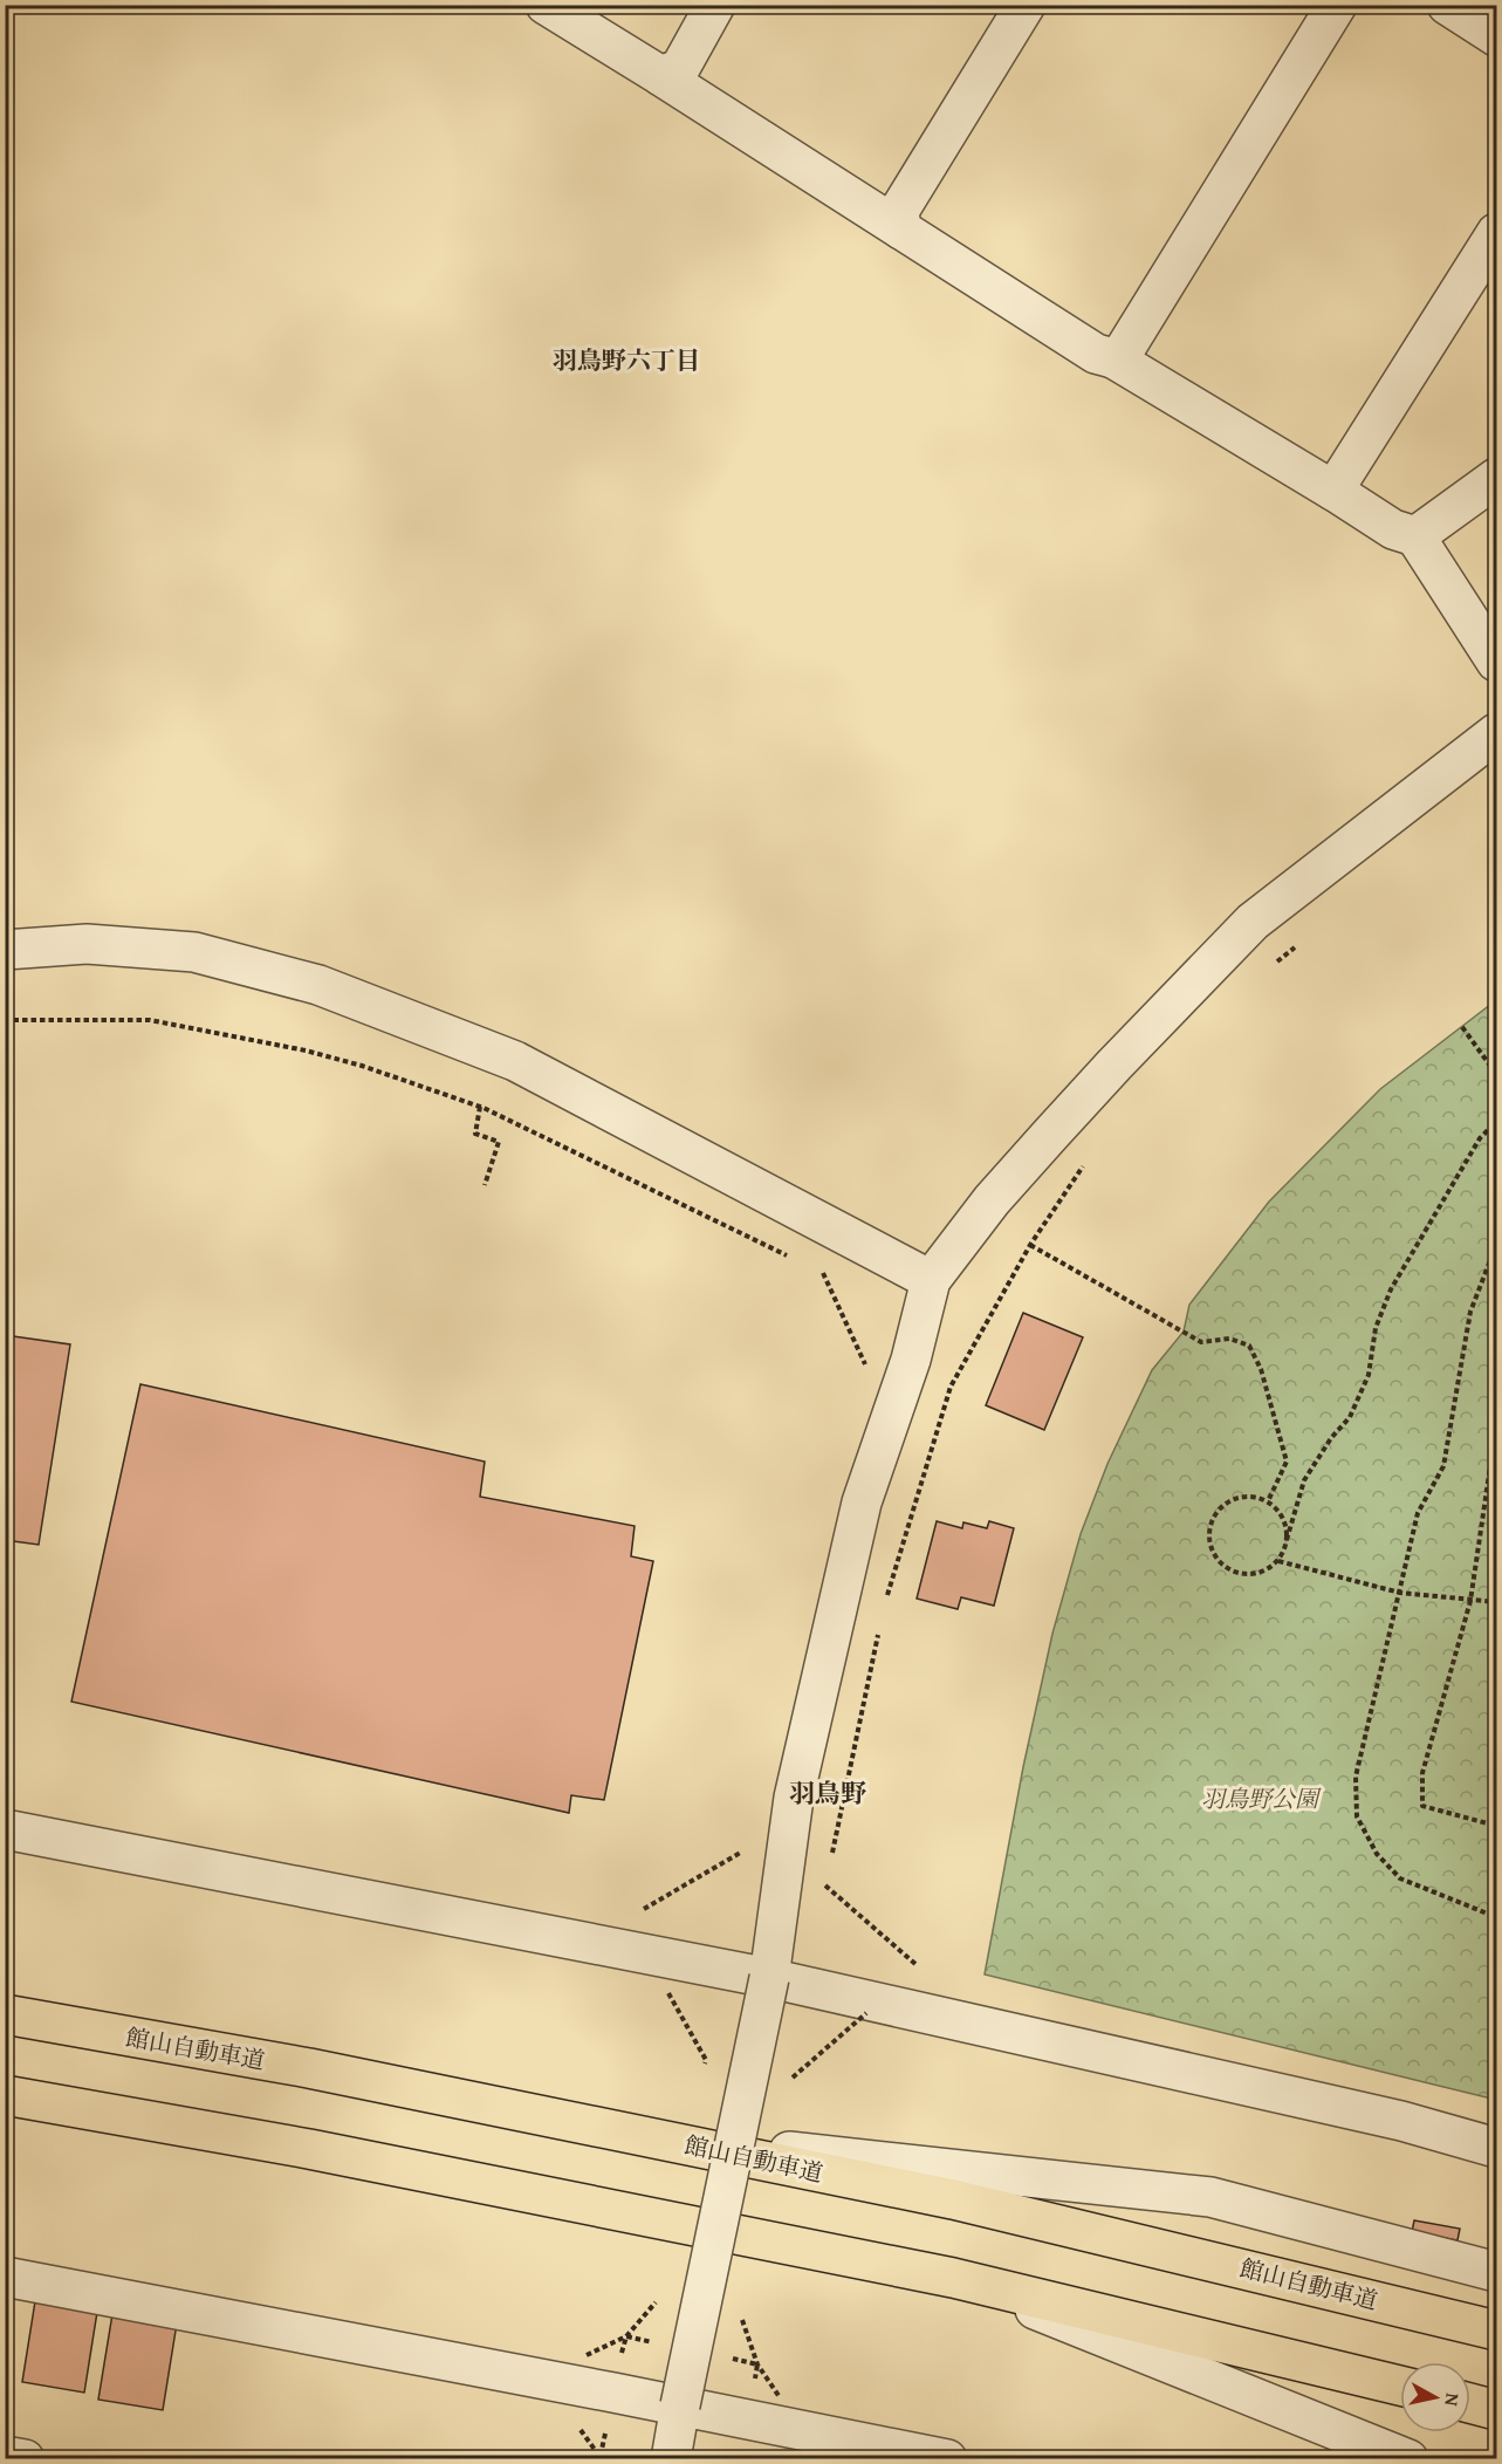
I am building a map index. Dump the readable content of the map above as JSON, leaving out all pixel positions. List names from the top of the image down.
{
  "streets": {
    "highway": ["館山自動車道"]
  },
  "districts": ["羽鳥野六丁目", "羽鳥野"],
  "parks": ["羽鳥野公園"],
  "north": "right"
}
